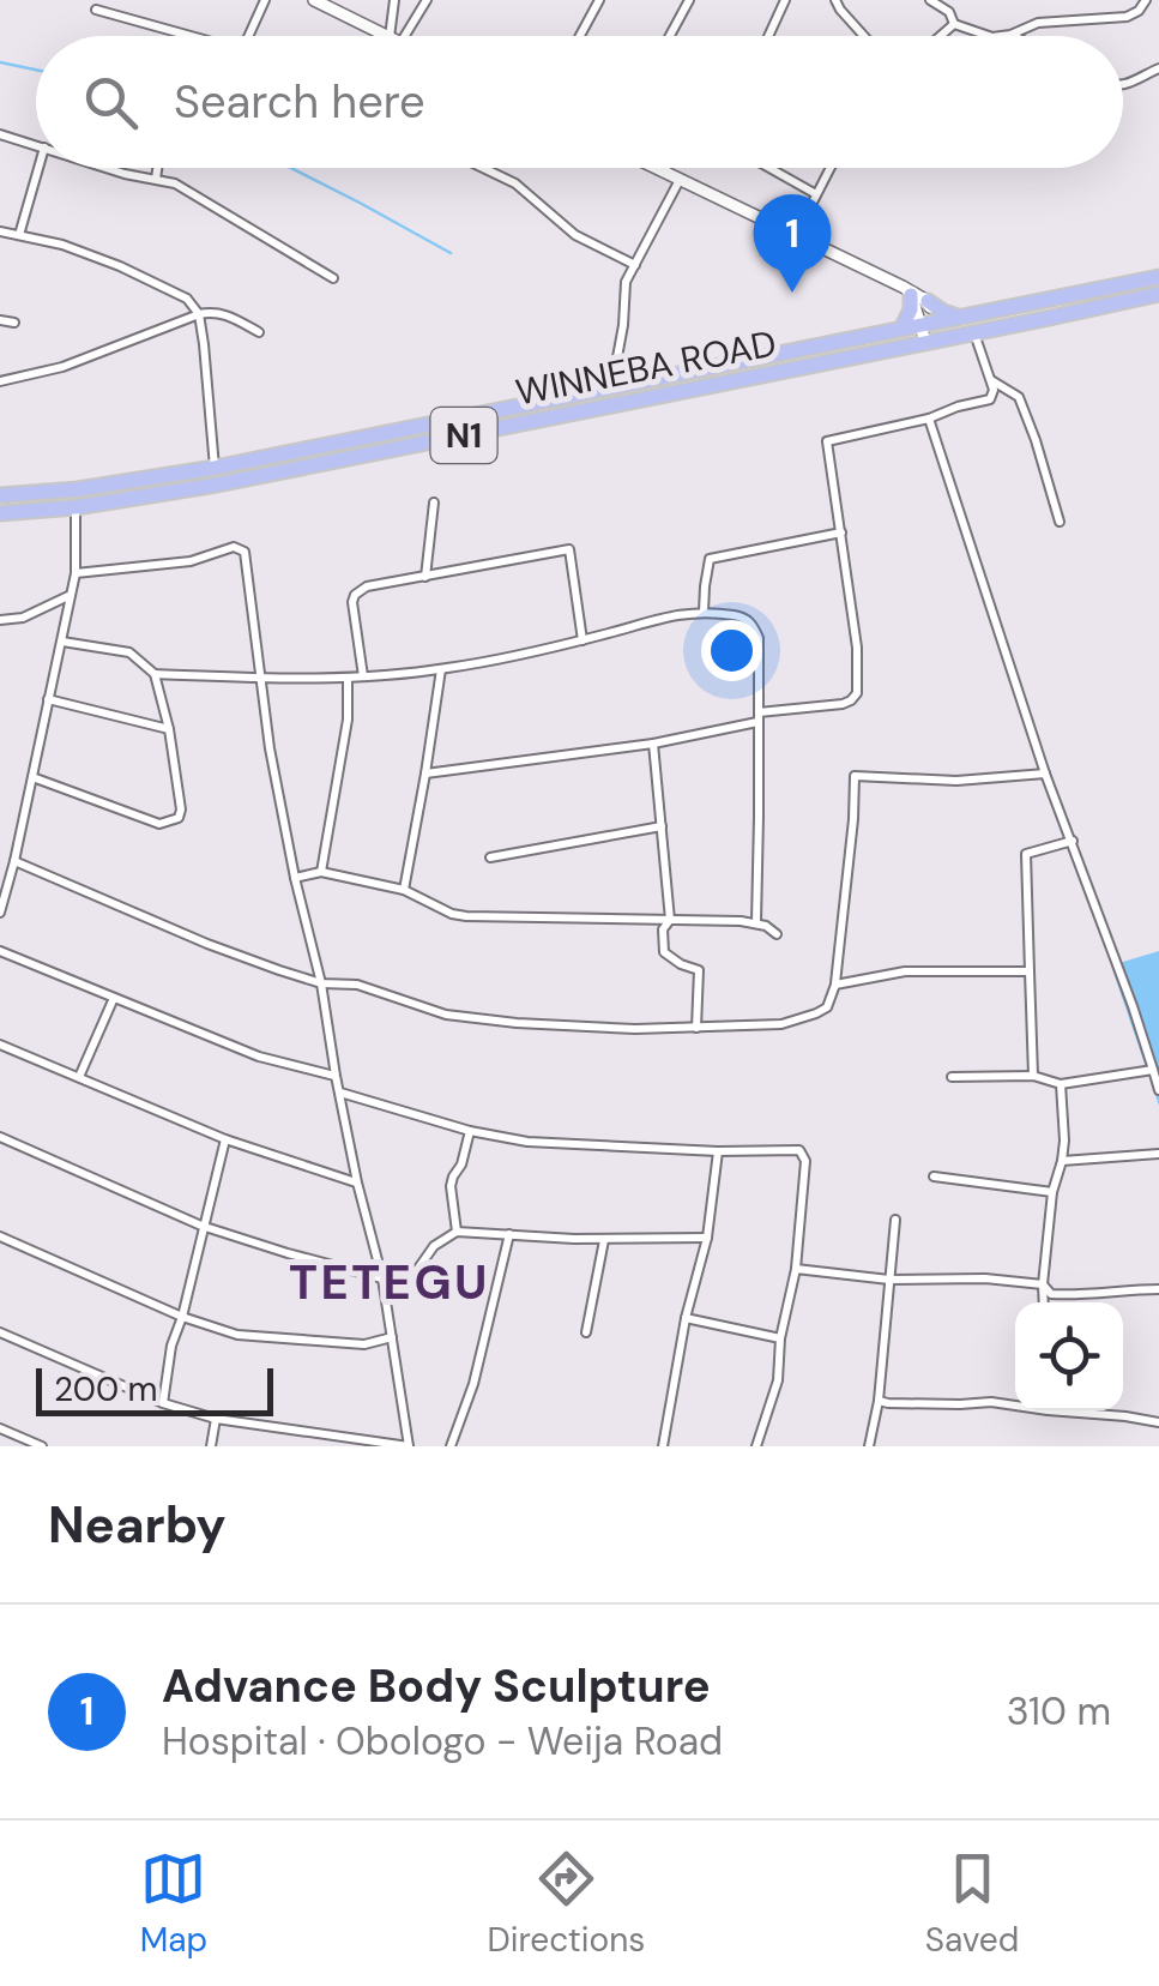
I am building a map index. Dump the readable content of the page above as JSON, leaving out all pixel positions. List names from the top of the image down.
{
  "streets": {
    "highway": ["WINNEBA ROAD", "N1"]
  },
  "districts": ["TETEGU"],
  "scale_bar": "200 m",
  "page": {
    "search": "Search here",
    "pins": "1",
    "scale": "200 m",
    "heading": "Nearby",
    "list": [
      {
        "mark": "1",
        "name": "Advance Body Sculpture",
        "note": "Hospital · Obologo - Weija Road",
        "value": "310 m"
      }
    ],
    "nav": ["Map", "Directions", "Saved"]
  }
}
